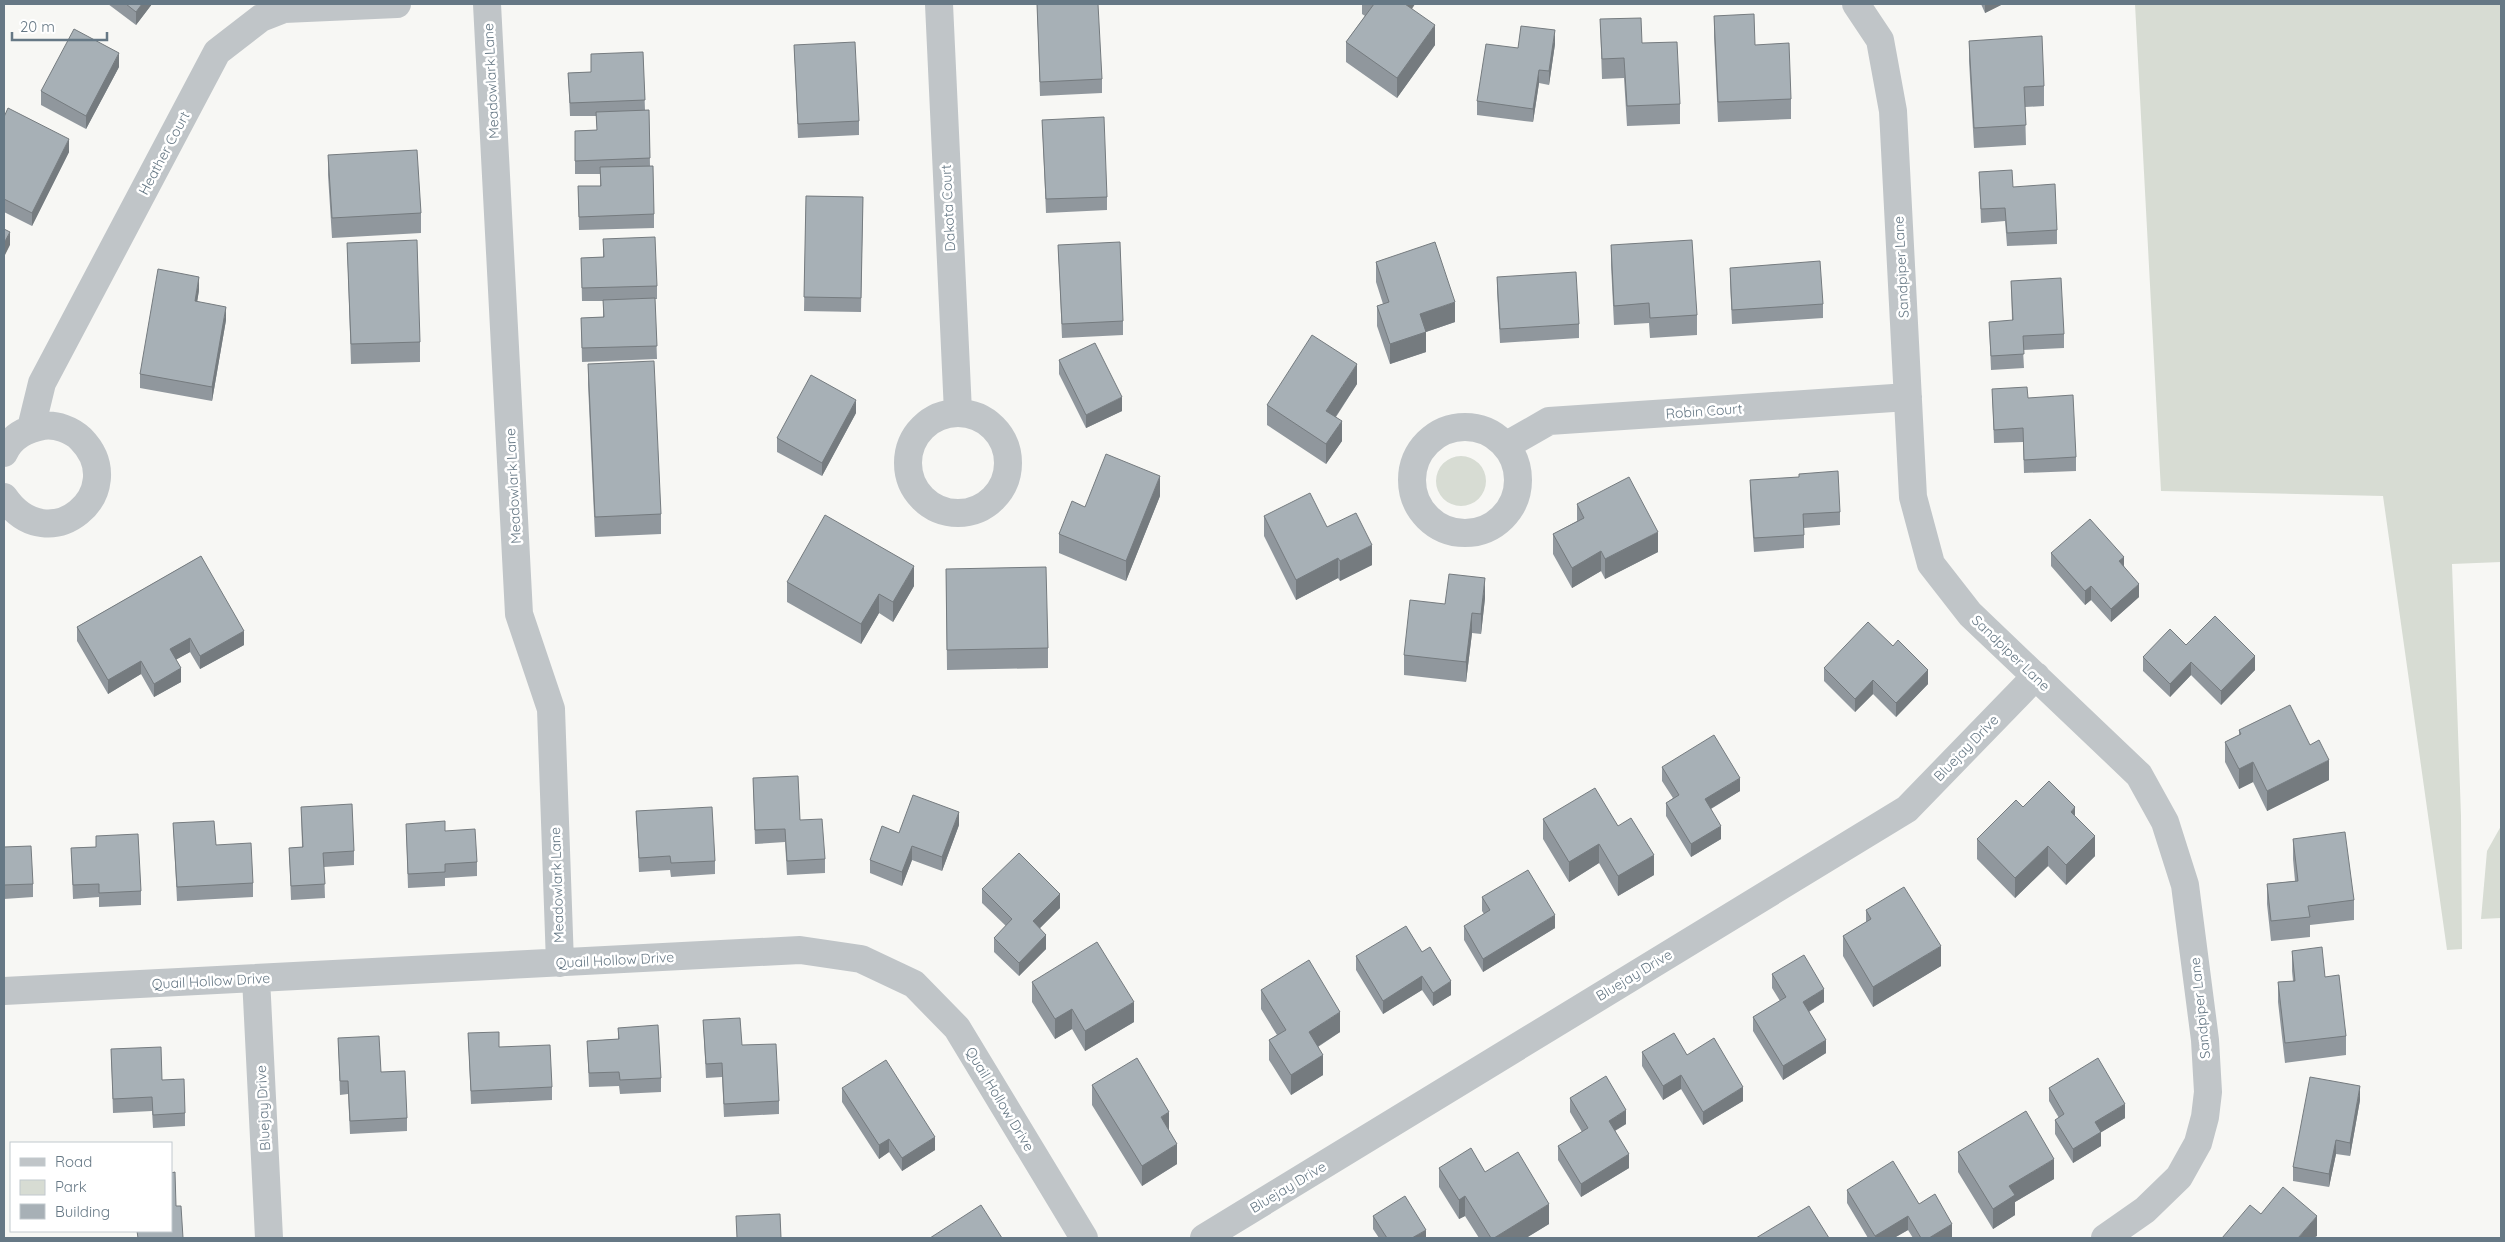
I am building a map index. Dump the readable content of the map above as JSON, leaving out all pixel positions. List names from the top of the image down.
{
  "streets": {
    "street": [
      "Meadowlark Lane",
      "Heather Court",
      "Dakota Court",
      "Sandpiper Lane",
      "Robin Court",
      "Bluejay Drive",
      "Quail Hollow Drive"
    ]
  },
  "crossings": [
    ["Meadowlark Lane", "Quail Hollow Drive"],
    ["Sandpiper Lane", "Robin Court"],
    ["Sandpiper Lane", "Bluejay Drive"],
    ["Bluejay Drive", "Quail Hollow Drive"]
  ],
  "legend": ["Road", "Park", "Building"],
  "scale_bar": "20 m"
}
